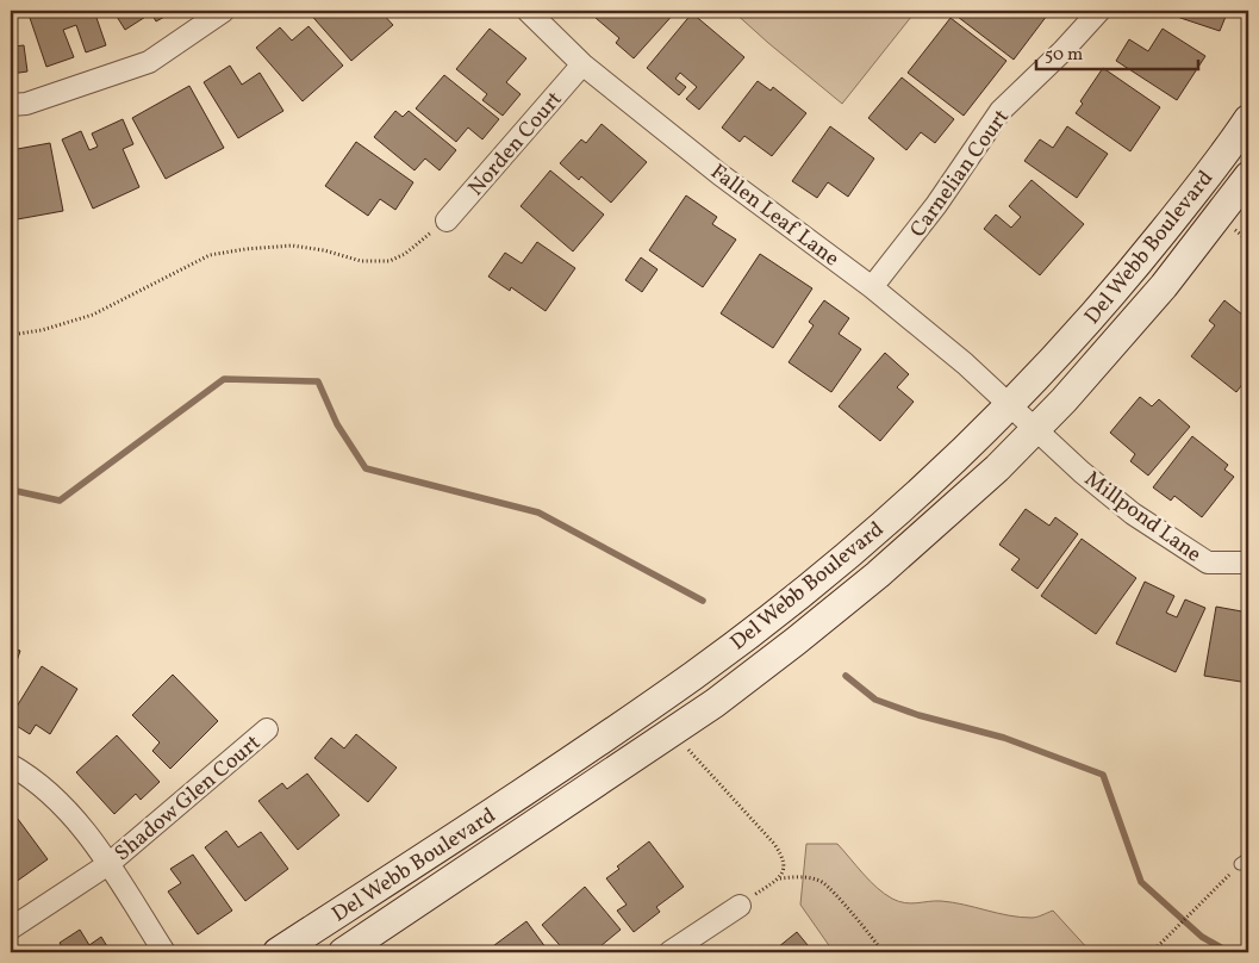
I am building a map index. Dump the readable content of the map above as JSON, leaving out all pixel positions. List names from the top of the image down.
{
  "streets": {
    "street": [
      "Norden Court",
      "Carnelian Court",
      "Fallen Leaf Lane",
      "Del Webb Boulevard",
      "Millpond Lane",
      "Shadow Glen Court"
    ]
  },
  "crossings": [
    ["Norden Court", "Fallen Leaf Lane"],
    ["Carnelian Court", "Fallen Leaf Lane"],
    ["Fallen Leaf Lane", "Del Webb Boulevard"],
    ["Fallen Leaf Lane", "Millpond Lane"],
    ["Del Webb Boulevard", "Millpond Lane"]
  ],
  "scale_bar": "50 m"
}
